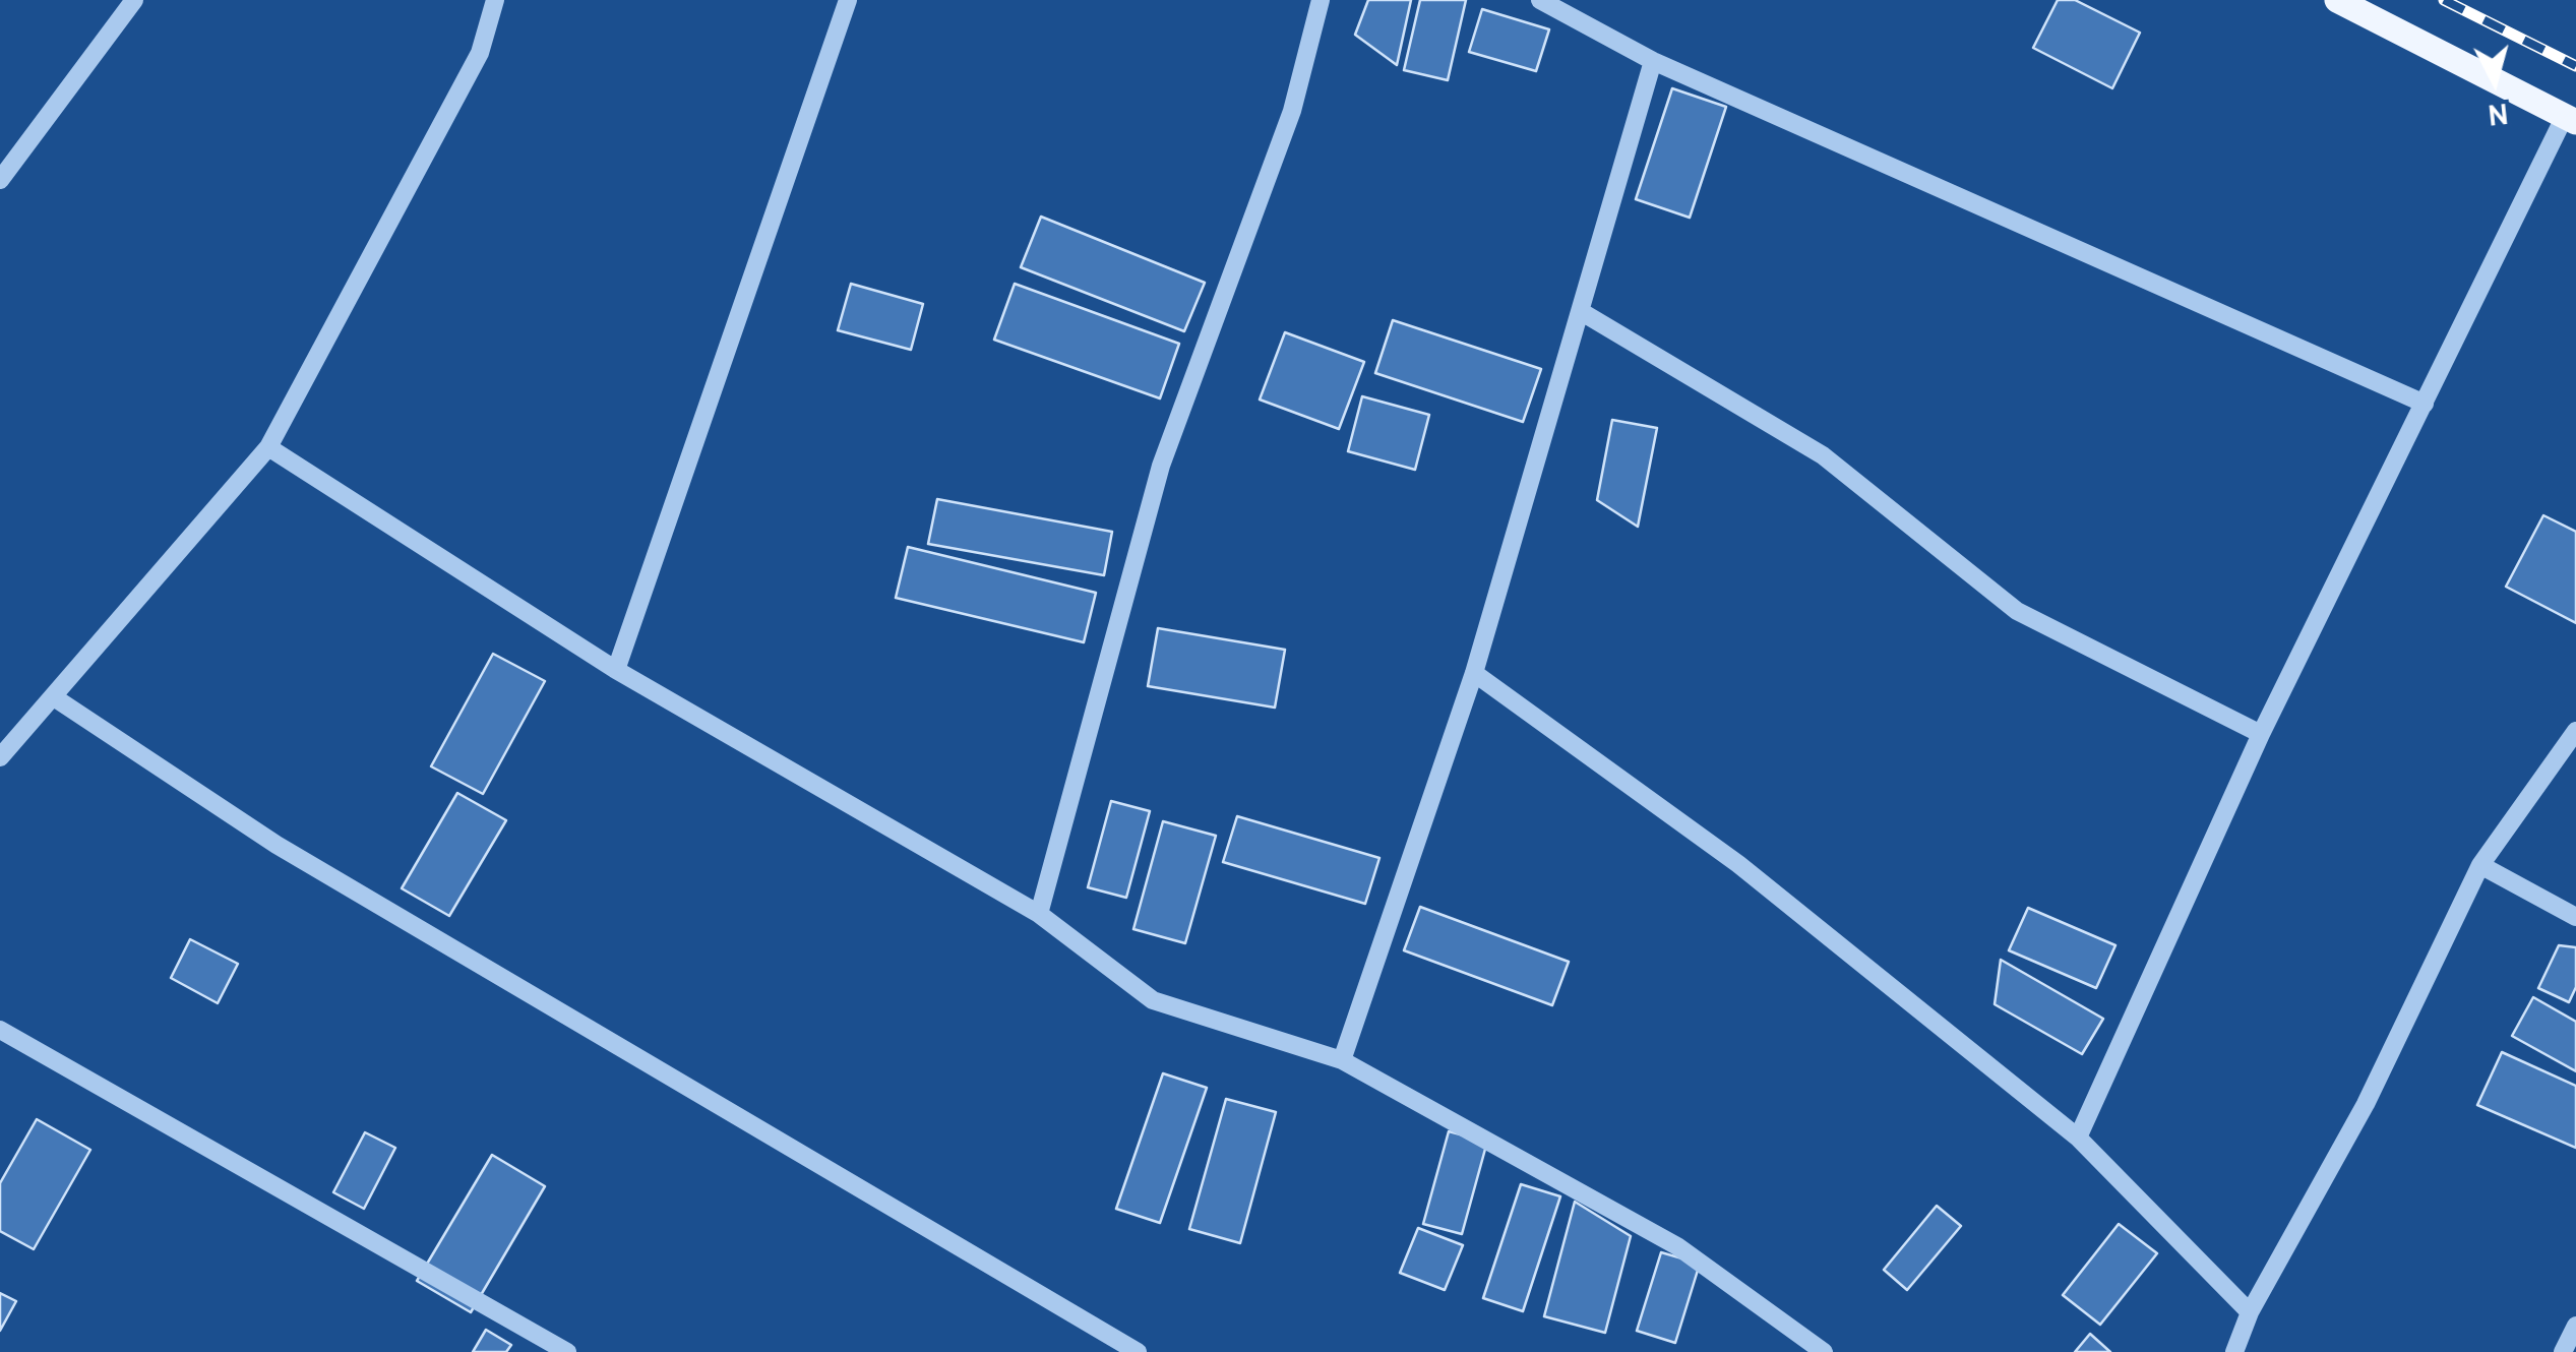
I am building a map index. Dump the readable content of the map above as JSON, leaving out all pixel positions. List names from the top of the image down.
{
  "north": "bottom"
}
